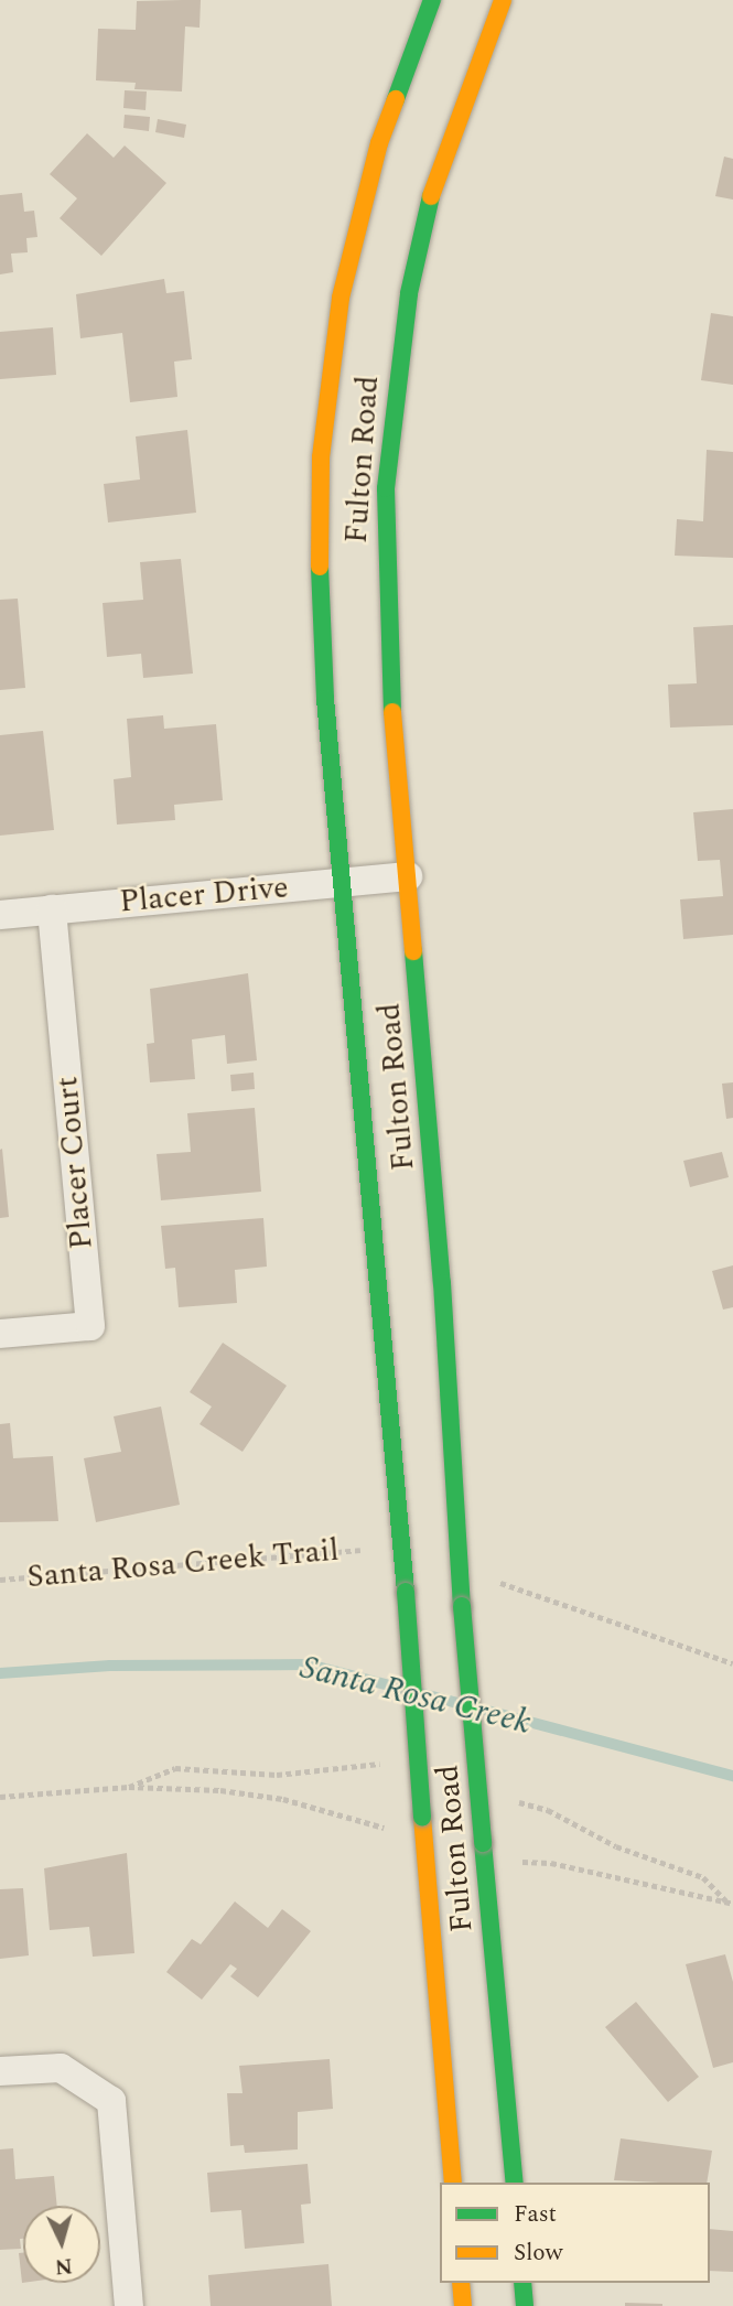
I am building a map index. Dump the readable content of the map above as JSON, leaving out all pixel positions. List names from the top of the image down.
{
  "streets": {
    "main road": ["Fulton Road"],
    "street": ["Placer Drive", "Placer Court"],
    "path": ["Santa Rosa Creek Trail"]
  },
  "crossings": [
    ["Fulton Road", "Placer Drive"],
    ["Placer Drive", "Placer Court"]
  ],
  "water": ["Santa Rosa Creek"],
  "legend": ["Fast", "Slow"],
  "north": "bottom"
}
